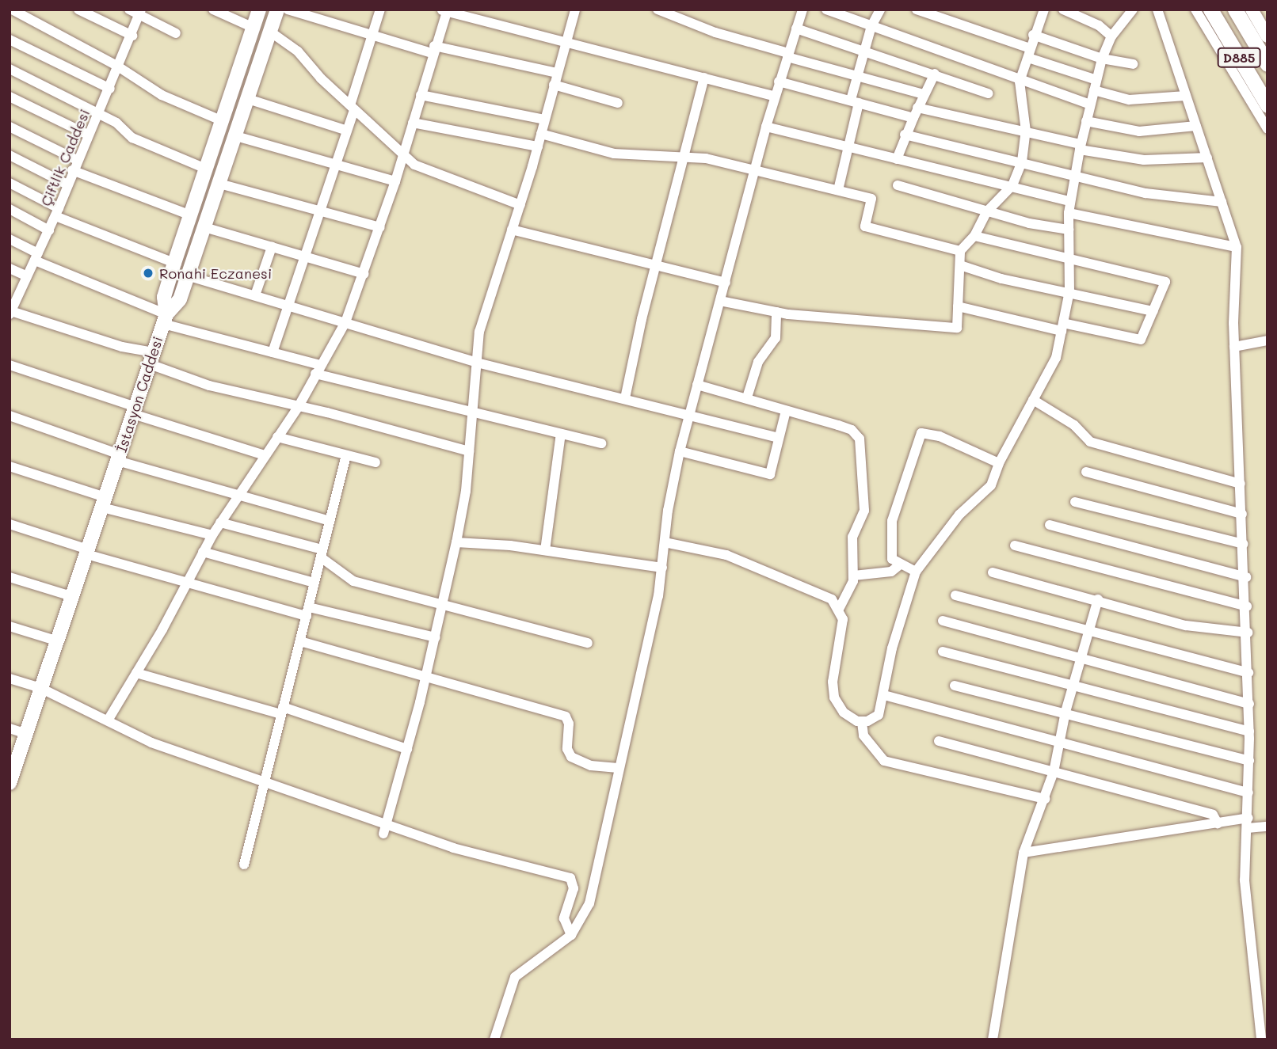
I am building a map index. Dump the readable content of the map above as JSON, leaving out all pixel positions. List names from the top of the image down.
{
  "streets": {
    "highway": ["D885"],
    "main road": ["İstasyon Caddesi"],
    "street": ["Çiftlik Caddesi"]
  },
  "places": ["Ronahi Eczanesi"]
}
